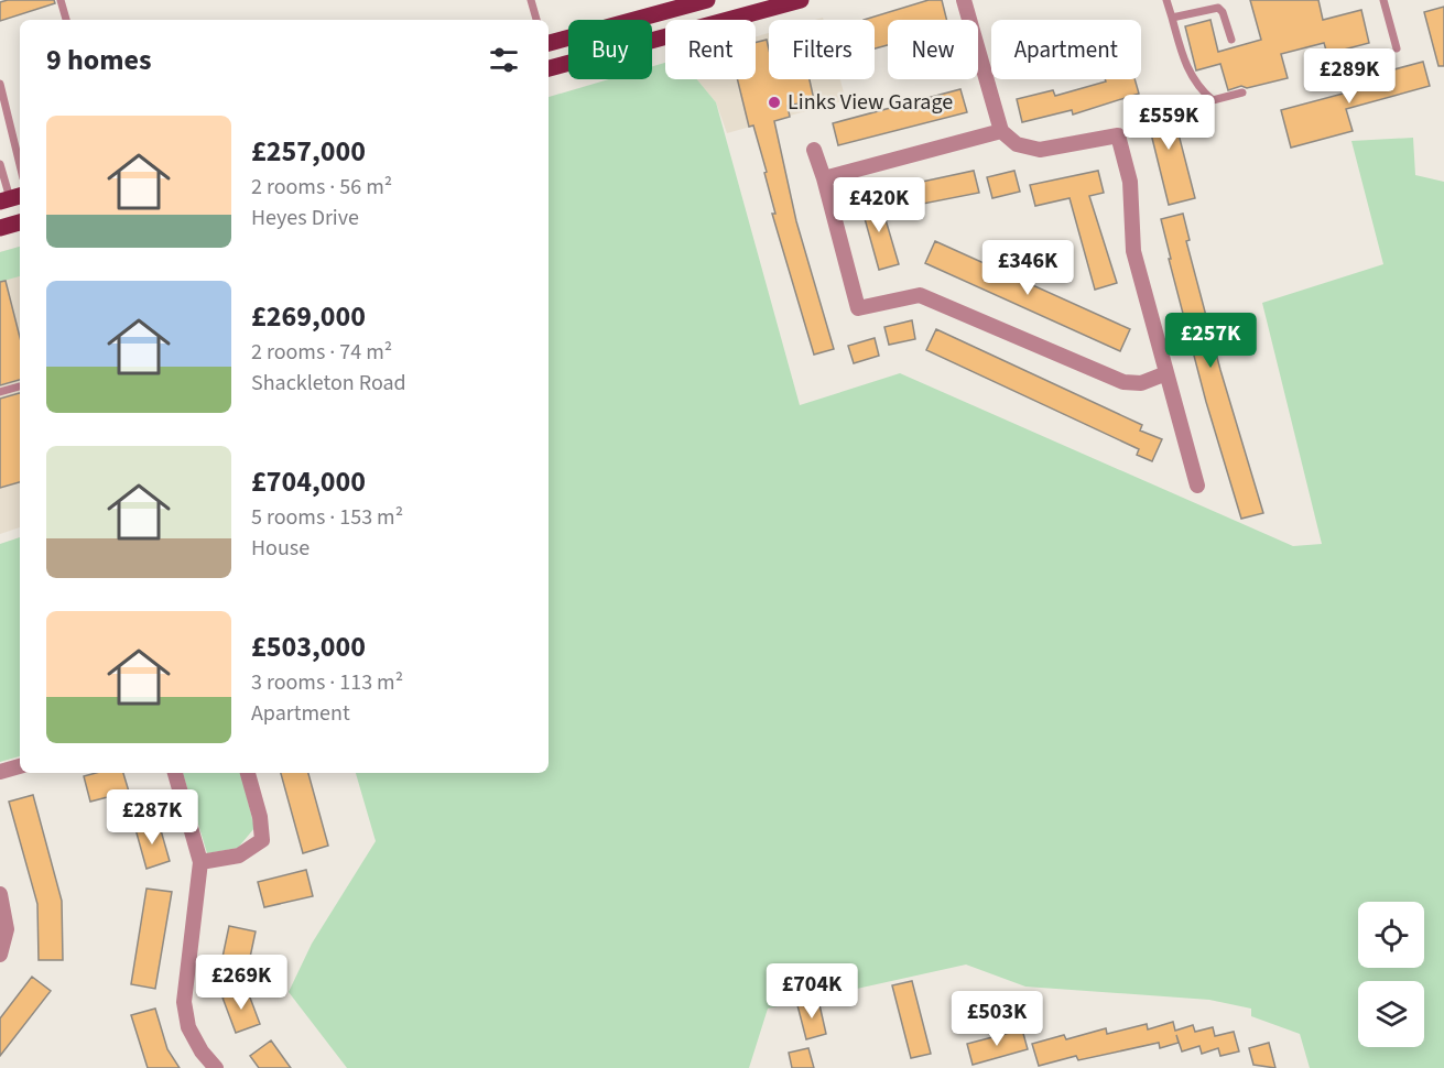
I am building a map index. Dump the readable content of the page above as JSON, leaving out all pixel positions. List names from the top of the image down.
{
  "places": ["Links View Garage"],
  "page": {
    "chip": [
      "Buy",
      "Rent",
      "Filters",
      "New",
      "Apartment"
    ],
    "heading": "9 homes",
    "price": [
      "£289K",
      "£559K",
      "£420K",
      "£346K",
      "£257K",
      "£287K",
      "£269K",
      "£704K",
      "£503K"
    ],
    "list": [
      {
        "name": "£257,000",
        "note": "2 rooms · 56 m² · Heyes Drive"
      },
      {
        "name": "£269,000",
        "note": "2 rooms · 74 m² · Shackleton Road"
      },
      {
        "name": "£704,000",
        "note": "5 rooms · 153 m² · House"
      },
      {
        "name": "£503,000",
        "note": "3 rooms · 113 m² · Apartment"
      }
    ]
  }
}
